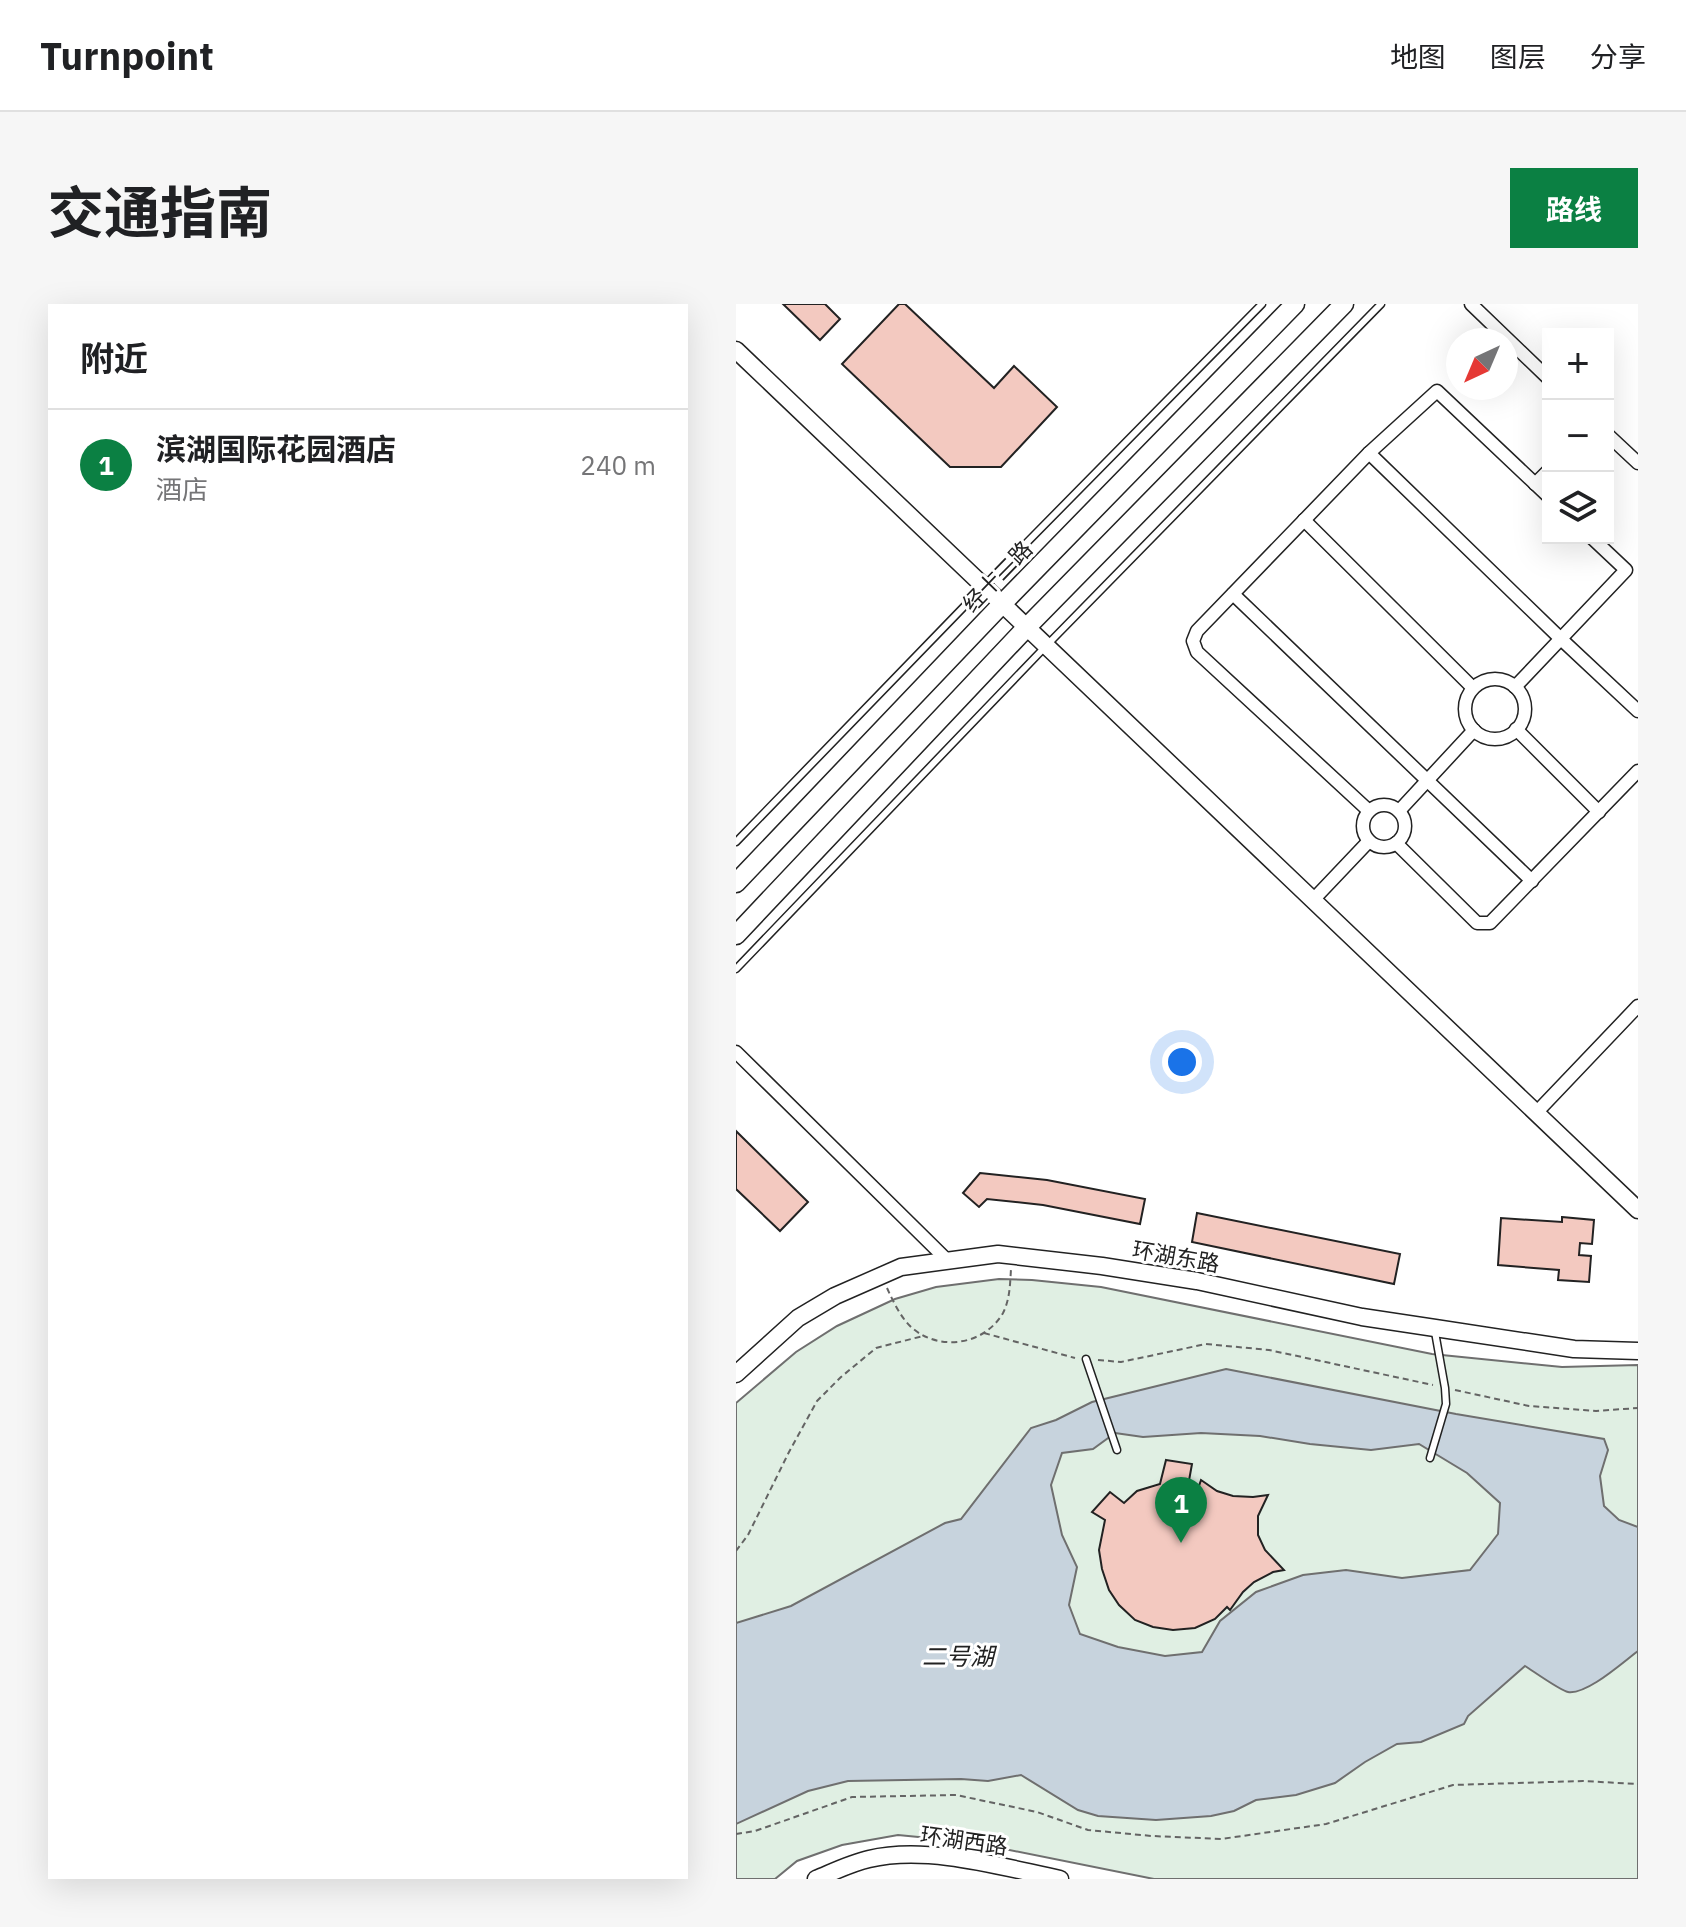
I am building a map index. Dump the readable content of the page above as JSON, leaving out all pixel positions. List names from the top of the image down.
{
  "streets": {
    "main road": ["经十二路"],
    "street": ["环湖东路", "环湖西路"]
  },
  "water": ["二号湖"],
  "north": "bottom left",
  "page": {
    "header": "Turnpoint",
    "nav": ["地图", "图层", "分享"],
    "title": "交通指南",
    "buttons": "路线",
    "heading": "附近",
    "map_buttons": ["+", "−"],
    "list": [
      {
        "mark": "1",
        "name": "滨湖国际花园酒店",
        "note": "酒店",
        "value": "240 m"
      }
    ],
    "pins": "1"
  }
}
